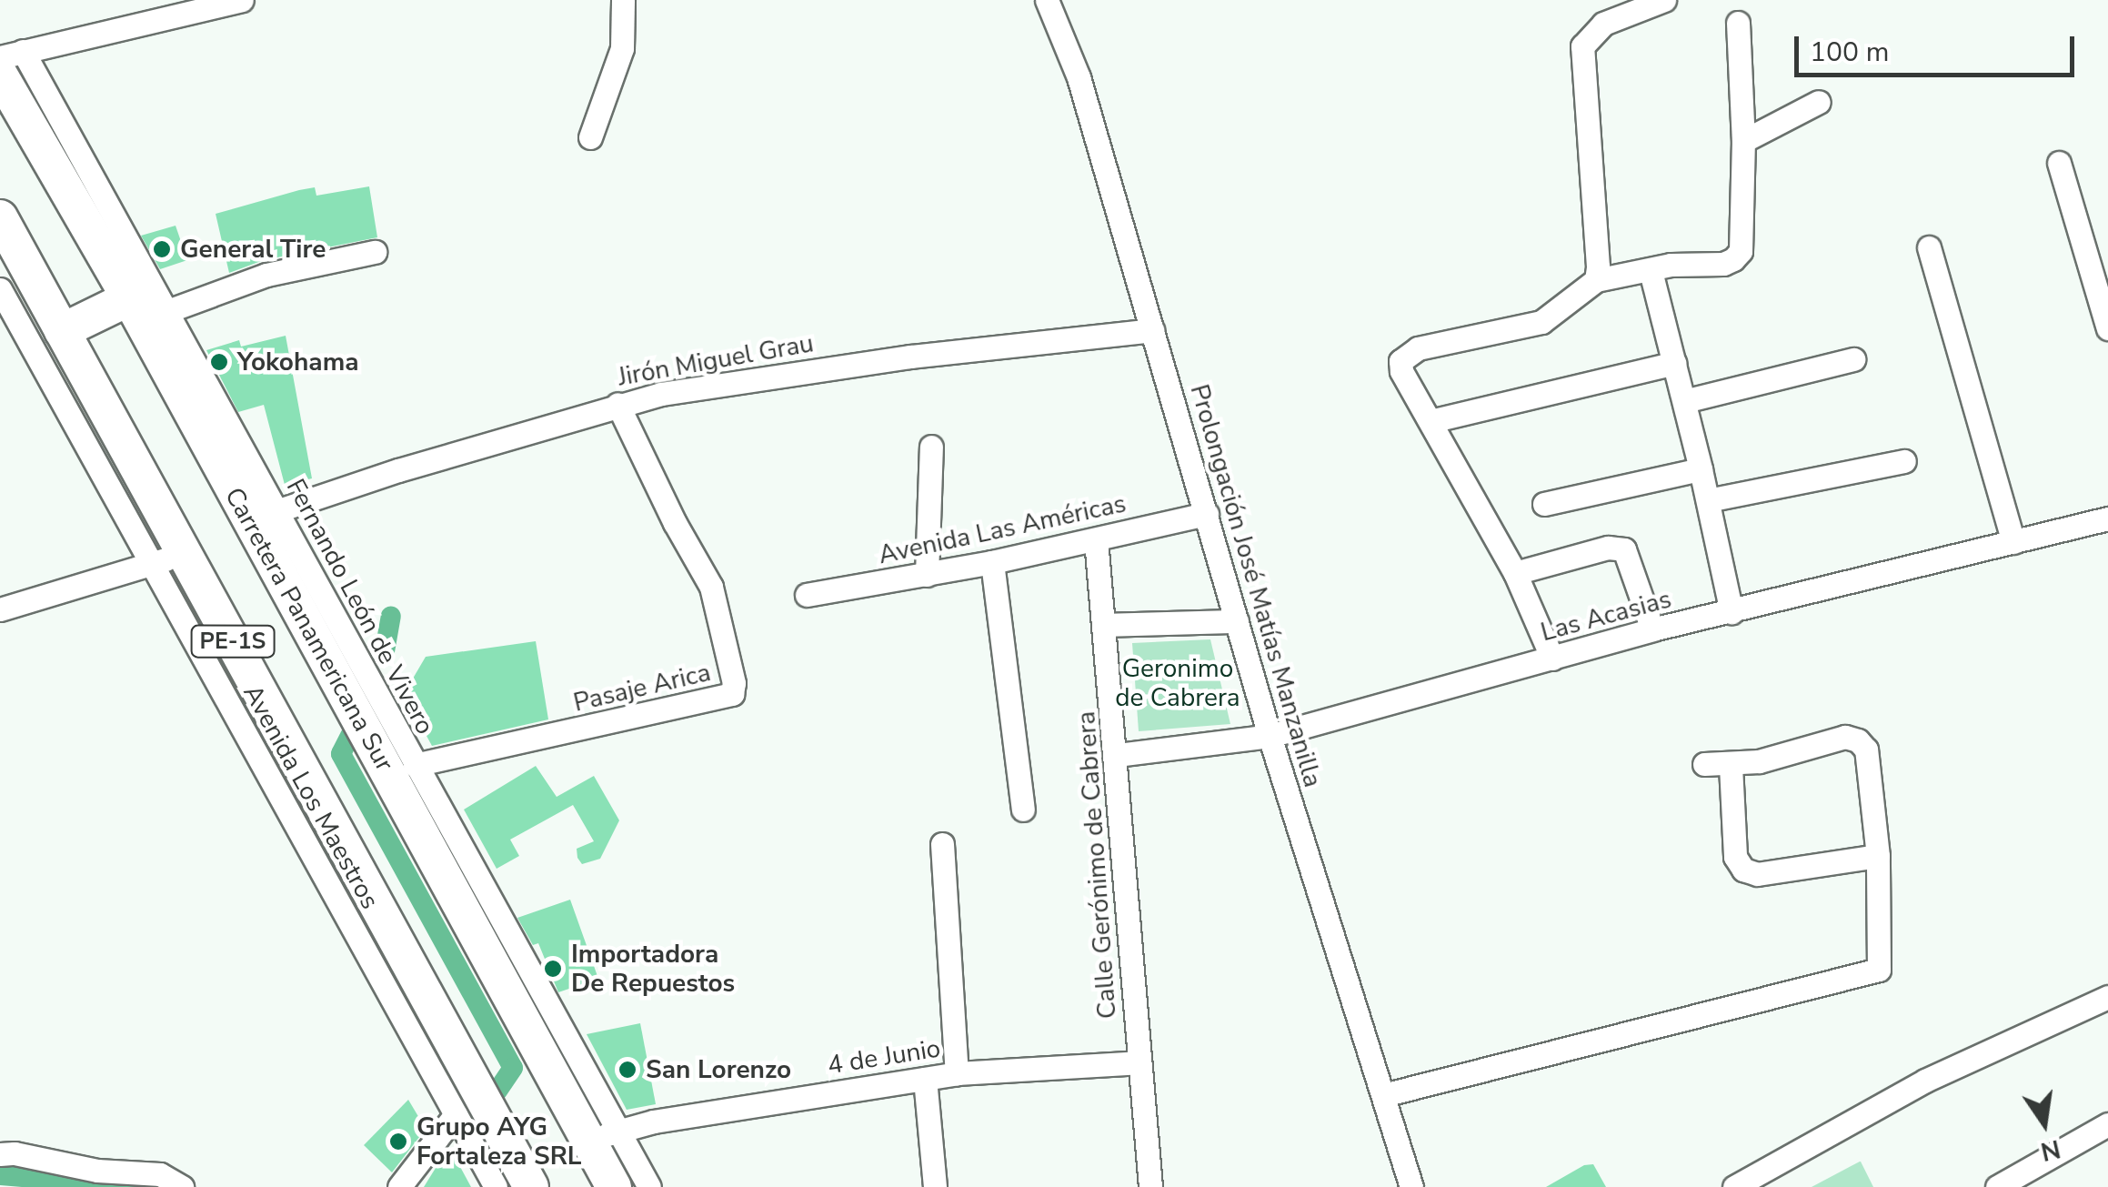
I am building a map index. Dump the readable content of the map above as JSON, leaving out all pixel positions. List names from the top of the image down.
{
  "streets": {
    "highway": ["Carretera Panamericana Sur", "PE-1S"],
    "street": [
      "Jirón Miguel Grau",
      "Avenida Las Américas",
      "Prolongación José Matías Manzanilla",
      "Fernando León de Vivero",
      "Las Acasias",
      "Pasaje Arica",
      "Avenida Los Maestros",
      "Calle Gerónimo de Cabrera",
      "4 de Junio"
    ]
  },
  "crossings": [
    ["Jirón Miguel Grau", "Prolongación José Matías Manzanilla"],
    ["Jirón Miguel Grau", "Fernando León de Vivero"],
    ["Jirón Miguel Grau", "Carretera Panamericana Sur"],
    ["Jirón Miguel Grau", "Pasaje Arica"],
    ["Avenida Las Américas", "Prolongación José Matías Manzanilla"],
    ["Avenida Las Américas", "Calle Gerónimo de Cabrera"],
    ["Prolongación José Matías Manzanilla", "Las Acasias"],
    ["Fernando León de Vivero", "Carretera Panamericana Sur"],
    ["Fernando León de Vivero", "Pasaje Arica"],
    ["Las Acasias", "Calle Gerónimo de Cabrera"],
    ["Carretera Panamericana Sur", "Pasaje Arica"],
    ["Carretera Panamericana Sur", "4 de Junio"],
    ["PE-1S", "Avenida Los Maestros"],
    ["Calle Gerónimo de Cabrera", "4 de Junio"]
  ],
  "parks": ["Geronimo de Cabrera"],
  "places": [
    "General Tire",
    "Yokohama",
    "Importadora De Repuestos",
    "San Lorenzo",
    "Grupo AYG Fortaleza SRL"
  ],
  "scale_bar": "100 m",
  "north": "bottom"
}
